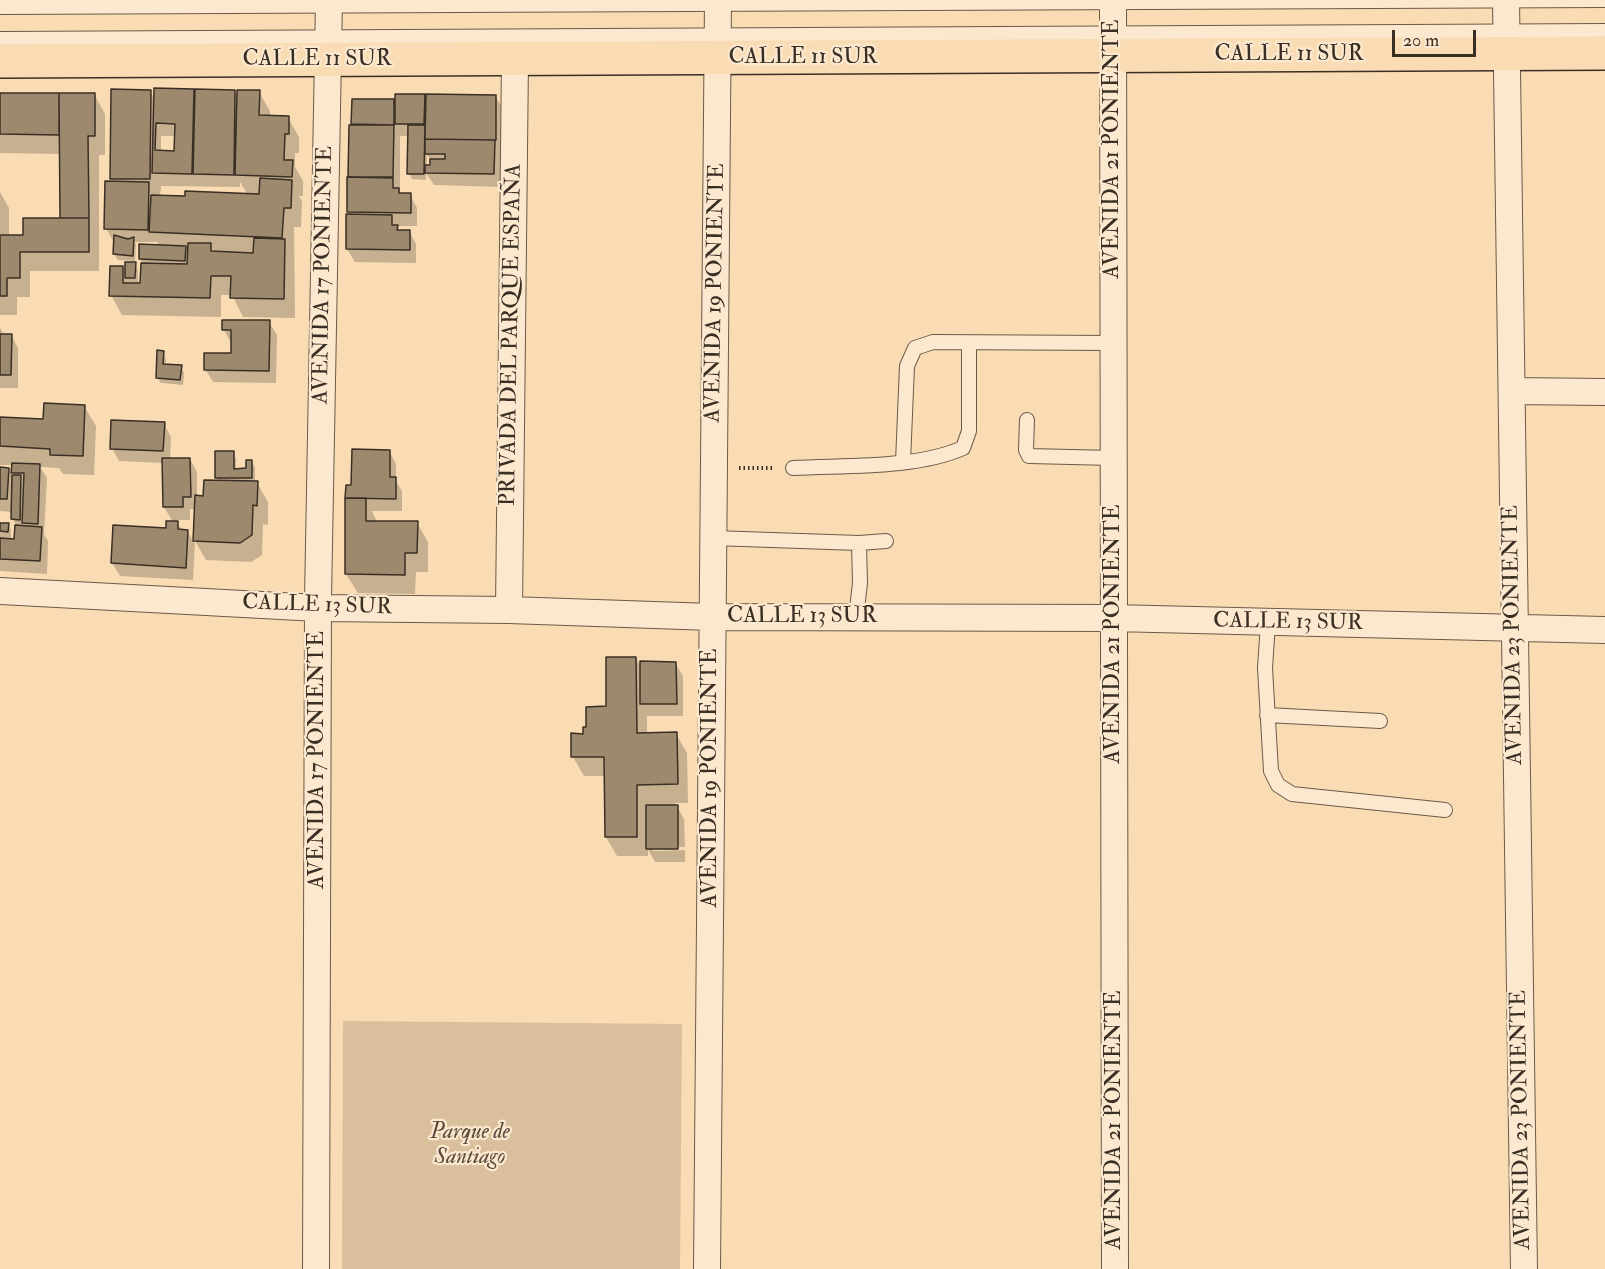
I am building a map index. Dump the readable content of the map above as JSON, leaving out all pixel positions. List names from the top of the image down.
{
  "streets": {
    "main road": ["CALLE 11 SUR"],
    "street": [
      "AVENIDA 21 PONIENTE",
      "AVENIDA 17 PONIENTE",
      "AVENIDA 19 PONIENTE",
      "PRIVADA DEL PARQUE ESPAÑA",
      "CALLE 13 SUR",
      "AVENIDA 23 PONIENTE"
    ]
  },
  "crossings": [
    ["CALLE 11 SUR", "AVENIDA 21 PONIENTE"],
    ["CALLE 11 SUR", "AVENIDA 17 PONIENTE"],
    ["CALLE 11 SUR", "AVENIDA 19 PONIENTE"],
    ["CALLE 11 SUR", "PRIVADA DEL PARQUE ESPAÑA"],
    ["CALLE 11 SUR", "AVENIDA 23 PONIENTE"],
    ["AVENIDA 21 PONIENTE", "CALLE 13 SUR"],
    ["AVENIDA 17 PONIENTE", "CALLE 13 SUR"],
    ["AVENIDA 19 PONIENTE", "CALLE 13 SUR"],
    ["PRIVADA DEL PARQUE ESPAÑA", "CALLE 13 SUR"],
    ["CALLE 13 SUR", "AVENIDA 23 PONIENTE"]
  ],
  "parks": ["Parque de Santiago"],
  "scale_bar": "20 m"
}
